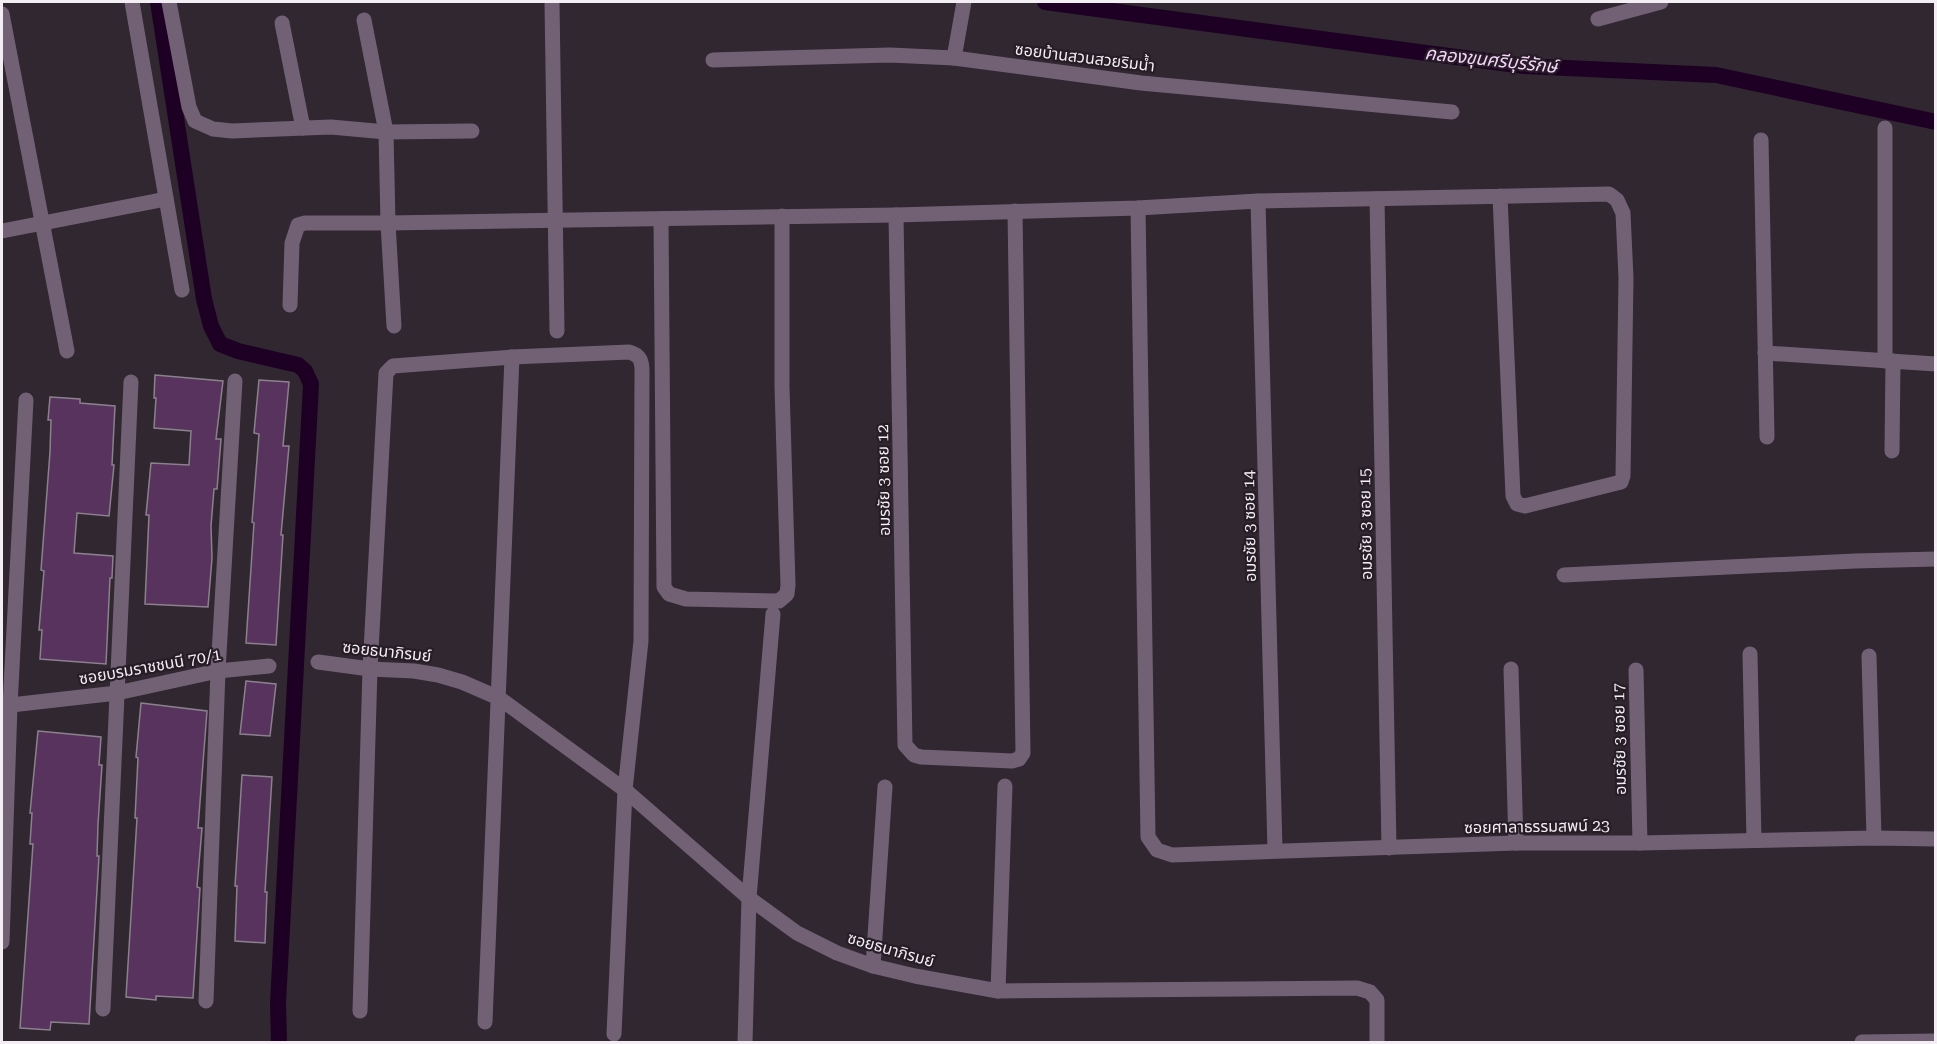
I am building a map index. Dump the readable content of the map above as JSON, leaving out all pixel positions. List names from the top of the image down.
{
  "streets": {
    "street": [
      "ซอยบ้านสวนสวยริมน้ำ",
      "อมรชัย 3 ซอย 12",
      "อมรชัย 3 ซอย 15",
      "อมรชัย 3 ซอย 14",
      "ซอยธนาภิรมย์",
      "ซอยบรมราชชนนี 70/1",
      "อมรชัย 3 ซอย 17",
      "ซอยศาลาธรรมสพน์ 23"
    ]
  },
  "crossings": [
    ["อมรชัย 3 ซอย 15", "ซอยศาลาธรรมสพน์ 23"],
    ["อมรชัย 3 ซอย 14", "ซอยศาลาธรรมสพน์ 23"],
    ["อมรชัย 3 ซอย 17", "ซอยศาลาธรรมสพน์ 23"]
  ],
  "water": ["คลองขุนศรีบุรีรักษ์"]
}
